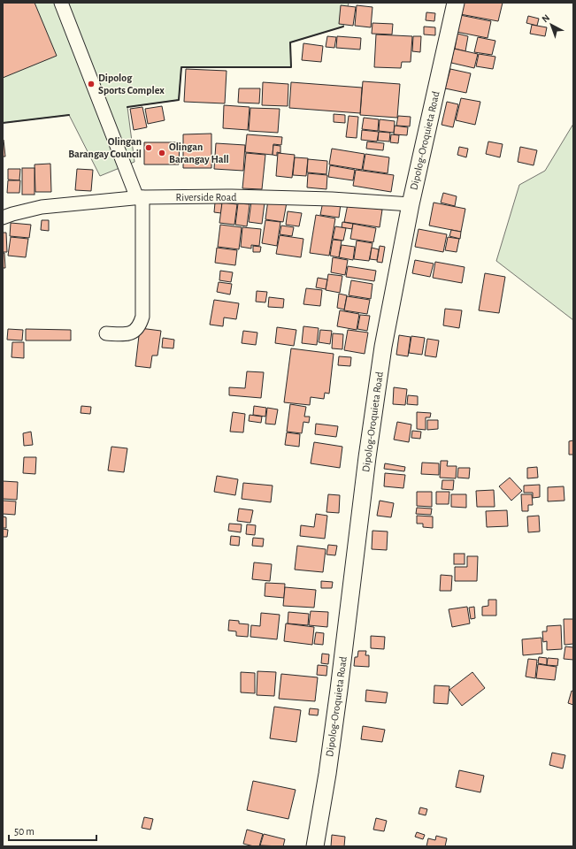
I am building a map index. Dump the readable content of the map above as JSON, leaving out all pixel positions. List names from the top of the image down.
{
  "streets": {
    "main road": ["Dipolog-Oroquieta Road"],
    "street": ["Riverside Road"]
  },
  "crossings": [
    ["Dipolog-Oroquieta Road", "Riverside Road"]
  ],
  "places": ["Dipolog Sports Complex", "Olingan Barangay Council", "Olingan Barangay Hall"],
  "scale_bar": "50 m",
  "north": "top left"
}
